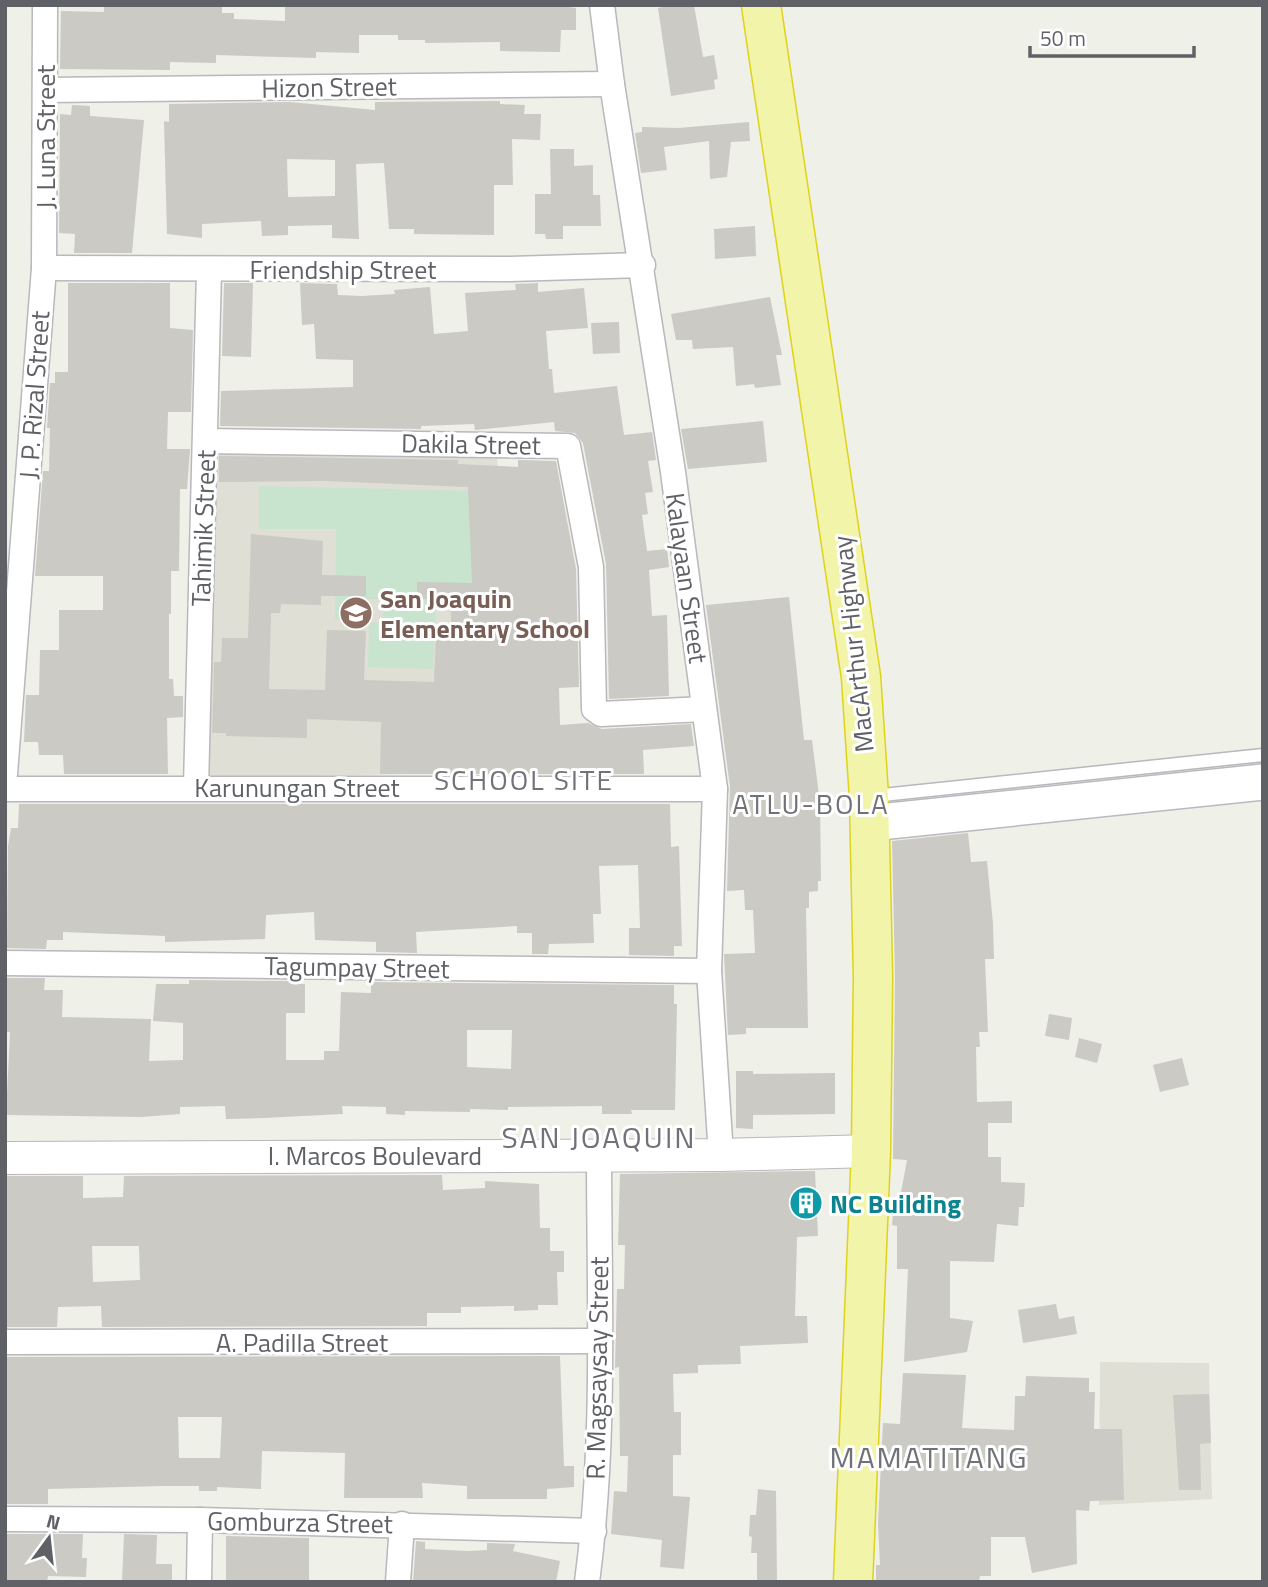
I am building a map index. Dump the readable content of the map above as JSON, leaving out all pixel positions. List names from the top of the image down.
{
  "streets": {
    "highway": ["MacArthur Highway"],
    "street": [
      "Hizon Street",
      "J. Luna Street",
      "Friendship Street",
      "J. P. Rizal Street",
      "Dakila Street",
      "Tahimik Street",
      "Kalayaan Street",
      "Karunungan Street",
      "Tagumpay Street",
      "I. Marcos Boulevard",
      "A. Padilla Street",
      "R. Magsaysay Street",
      "Gomburza Street"
    ]
  },
  "crossings": [
    ["Hizon Street", "J. Luna Street"],
    ["Hizon Street", "Kalayaan Street"],
    ["J. Luna Street", "Friendship Street"],
    ["J. Luna Street", "J. P. Rizal Street"],
    ["Friendship Street", "J. P. Rizal Street"],
    ["Friendship Street", "Tahimik Street"],
    ["Friendship Street", "Kalayaan Street"],
    ["Dakila Street", "Tahimik Street"],
    ["Dakila Street", "Kalayaan Street"],
    ["Tahimik Street", "Karunungan Street"],
    ["Kalayaan Street", "Karunungan Street"],
    ["Kalayaan Street", "Tagumpay Street"],
    ["Kalayaan Street", "I. Marcos Boulevard"],
    ["MacArthur Highway", "I. Marcos Boulevard"],
    ["I. Marcos Boulevard", "R. Magsaysay Street"],
    ["A. Padilla Street", "R. Magsaysay Street"],
    ["R. Magsaysay Street", "Gomburza Street"]
  ],
  "districts": [
    "SCHOOL SITE",
    "ATLU-BOLA",
    "SAN JOAQUIN",
    "MAMATITANG"
  ],
  "places": {
    "school or university": ["San Joaquin Elementary School"],
    "building": ["NC Building"]
  },
  "scale_bar": "50 m",
  "north": "top"
}
